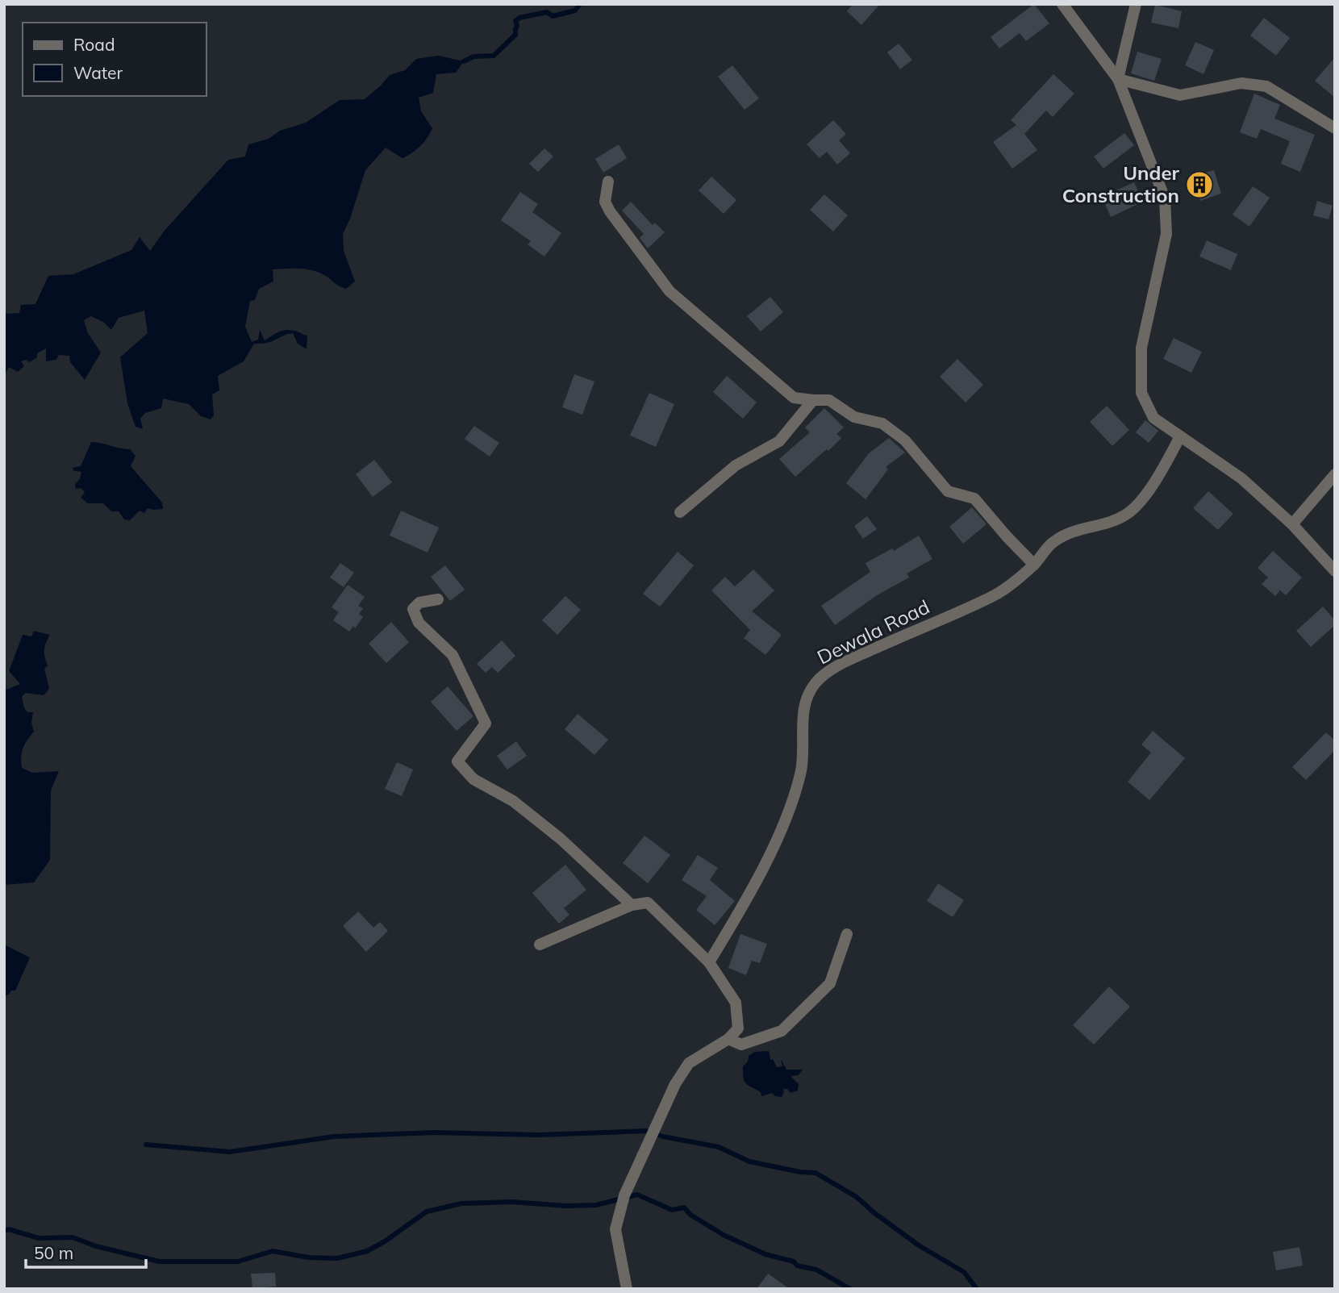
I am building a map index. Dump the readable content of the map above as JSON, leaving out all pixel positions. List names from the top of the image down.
{
  "streets": {
    "street": ["Dewala Road"]
  },
  "places": {
    "building": ["Under Construction"]
  },
  "legend": ["Road", "Water"],
  "scale_bar": "50 m"
}
